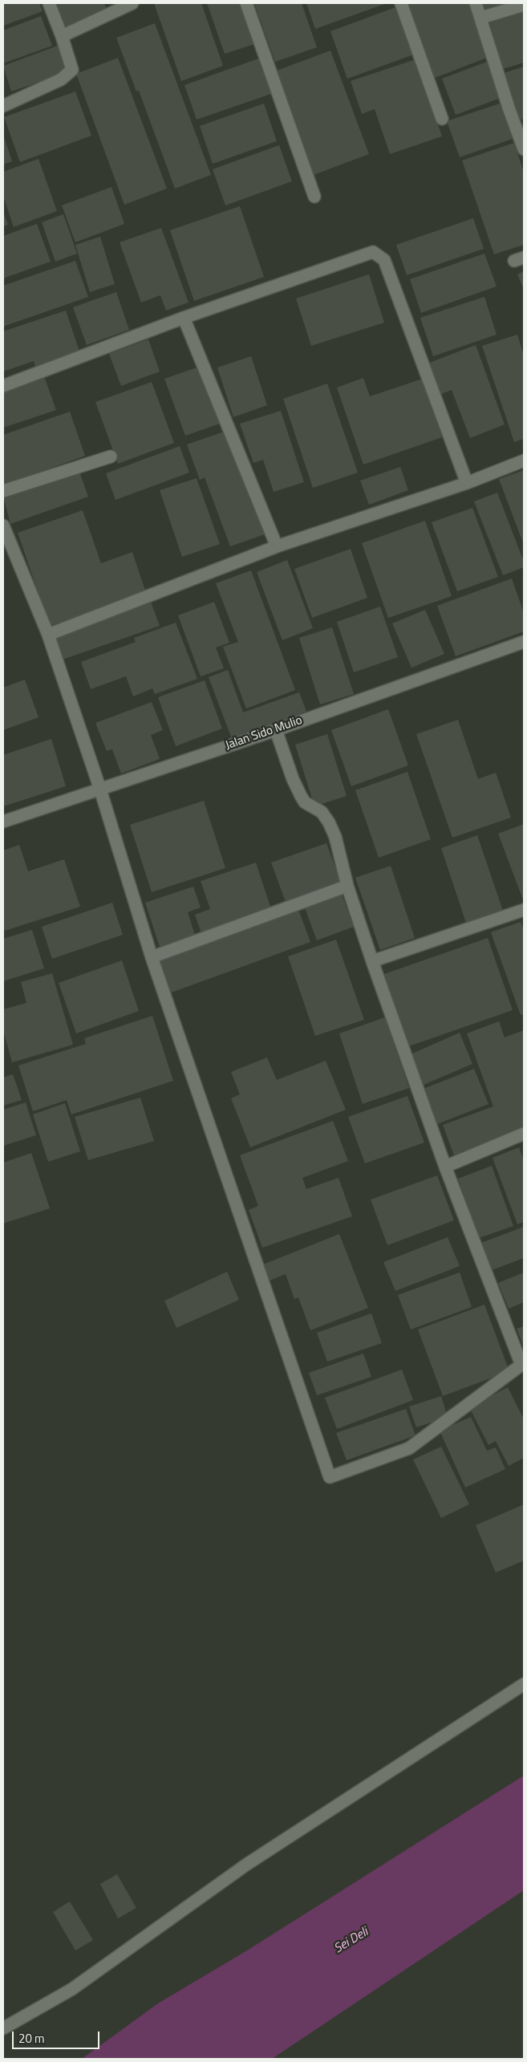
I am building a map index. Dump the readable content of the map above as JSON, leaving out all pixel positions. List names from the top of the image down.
{
  "streets": {
    "street": ["Jalan Sido Mulio"]
  },
  "water": ["Sei Deli"],
  "scale_bar": "20 m"
}
